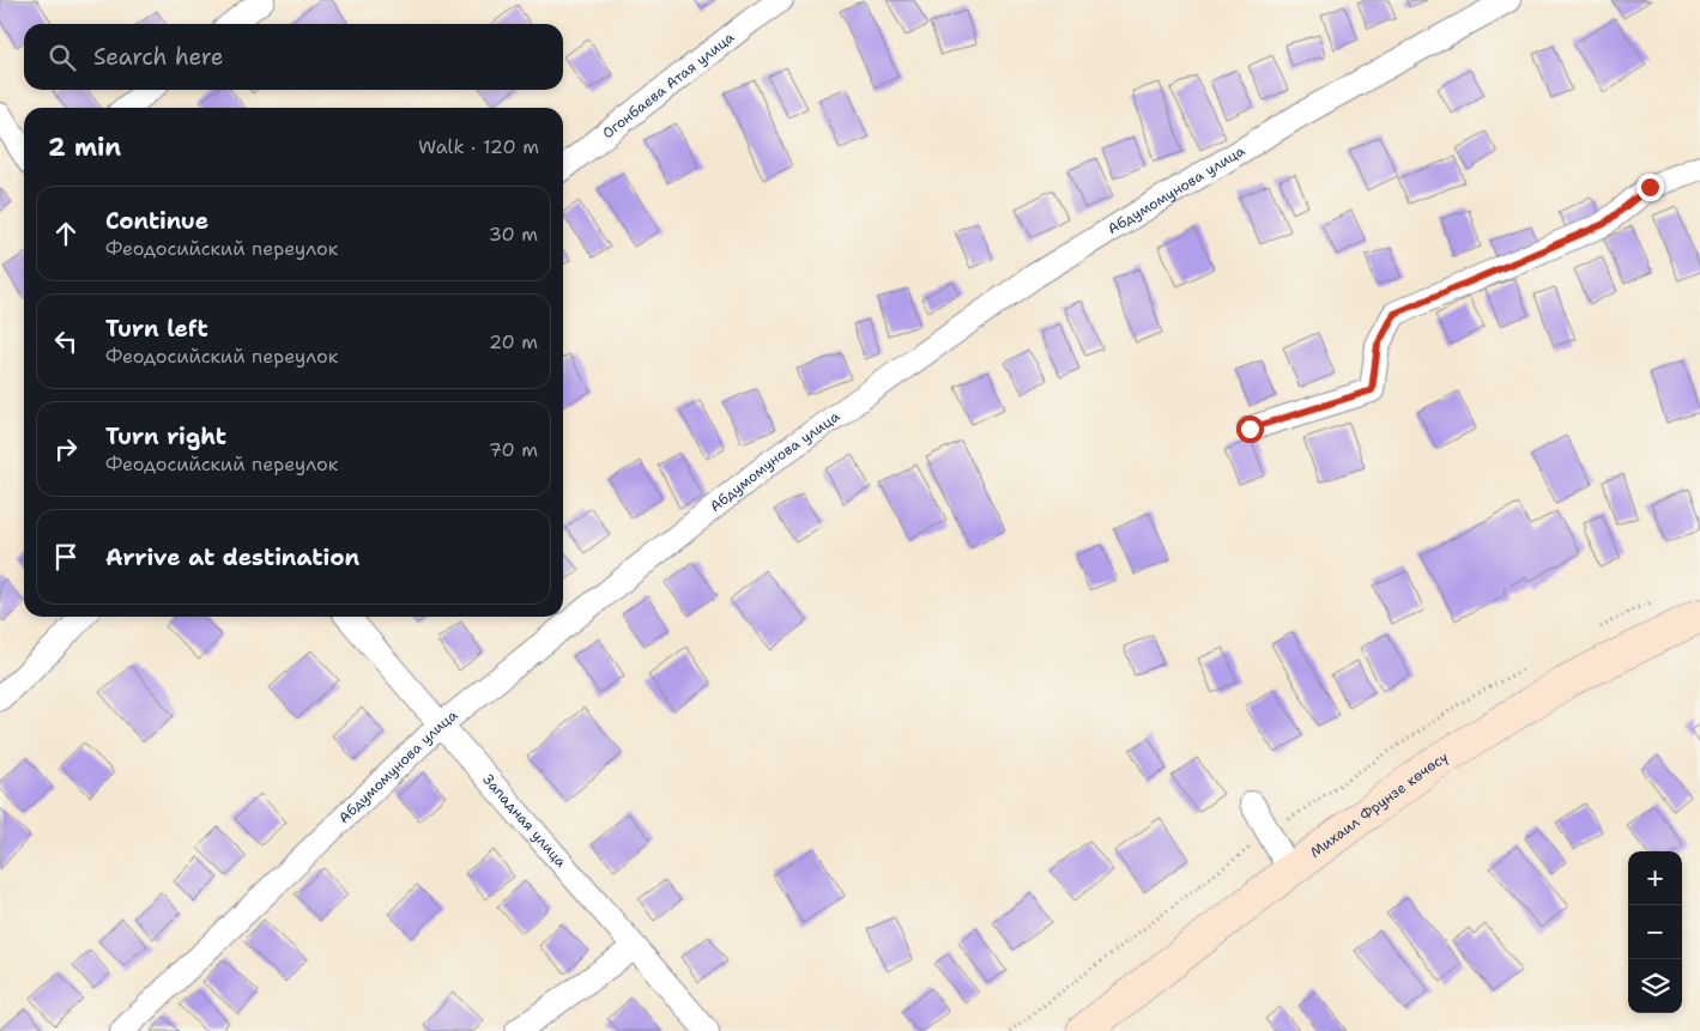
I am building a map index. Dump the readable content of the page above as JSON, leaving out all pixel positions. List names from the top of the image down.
{
  "streets": {
    "main road": ["Михаил Фрунзе көчөсү"],
    "street": ["Огонбаева Атая улица", "Абдумомунова улица", "Западная улица"]
  },
  "crossings": [
    ["Абдумомунова улица", "Западная улица"]
  ],
  "page": {
    "search": "Search here",
    "heading": ["2 min", "Walk · 120 m"],
    "list": [
      ["Continue", "Феодосийский переулок", "30 m"],
      ["Turn left", "Феодосийский переулок", "20 m"],
      ["Turn right", "Феодосийский переулок", "70 m"],
      "Arrive at destination"
    ],
    "map_buttons": ["+", "−"]
  }
}
